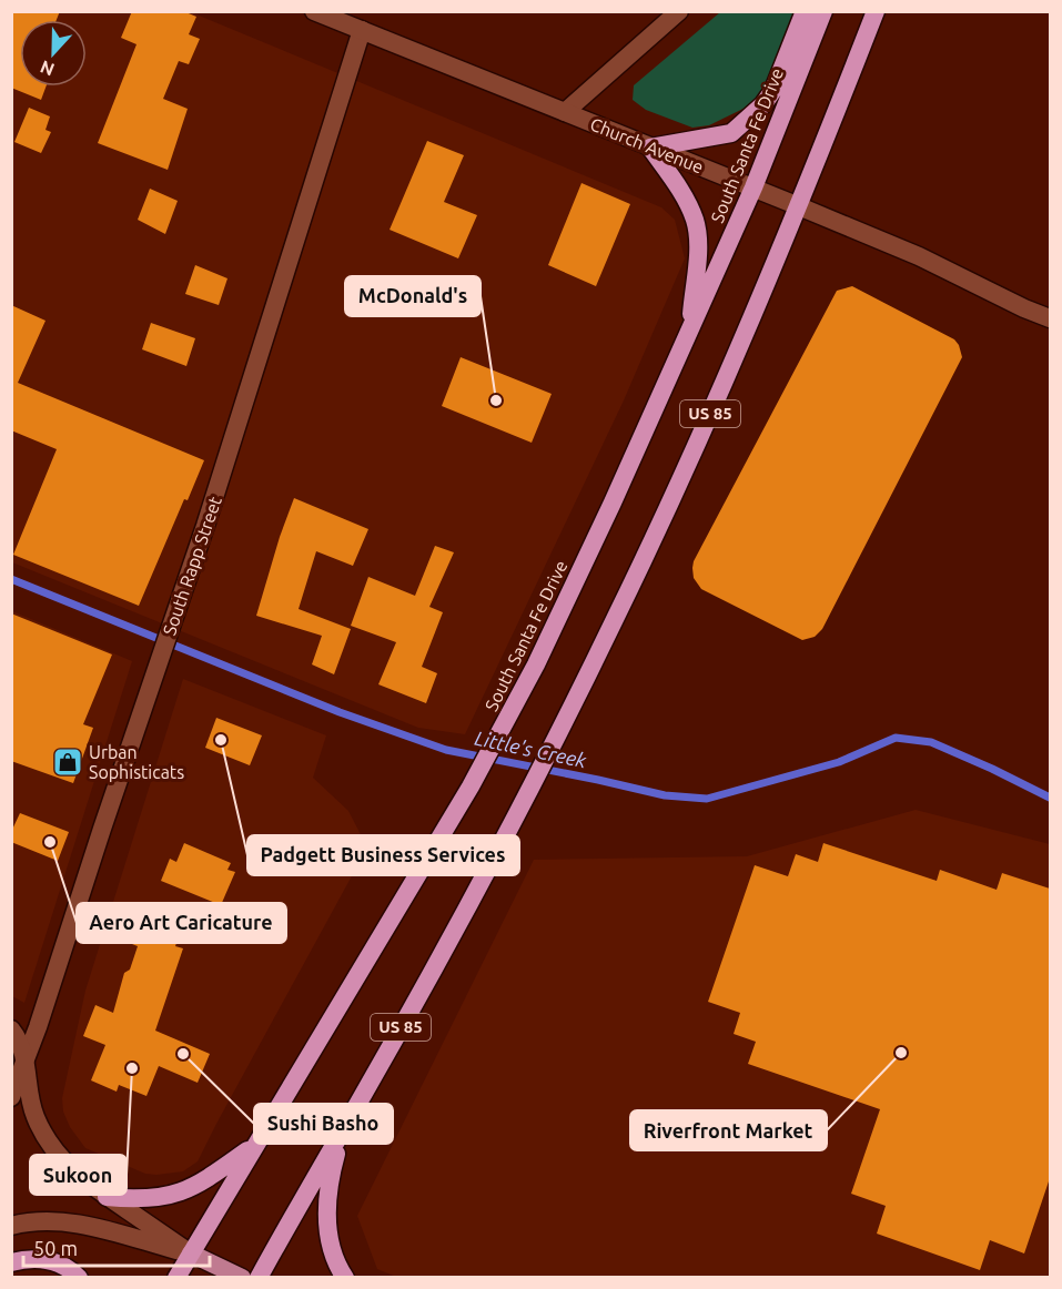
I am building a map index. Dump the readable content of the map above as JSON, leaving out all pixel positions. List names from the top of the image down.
{
  "streets": {
    "highway": ["South Santa Fe Drive", "US 85"],
    "street": ["Church Avenue", "South Rapp Street"]
  },
  "crossings": [
    ["Church Avenue", "South Santa Fe Drive"],
    ["Church Avenue", "US 85"],
    ["Church Avenue", "South Rapp Street"]
  ],
  "water": ["Little's Creek"],
  "places": {
    "other": [
      "McDonald's",
      "Padgett Business Services",
      "Aero Art Caricature",
      "Riverfront Market",
      "Sushi Basho",
      "Sukoon"
    ],
    "shop": ["Urban Sophisticats"]
  },
  "scale_bar": "50 m",
  "north": "bottom"
}
